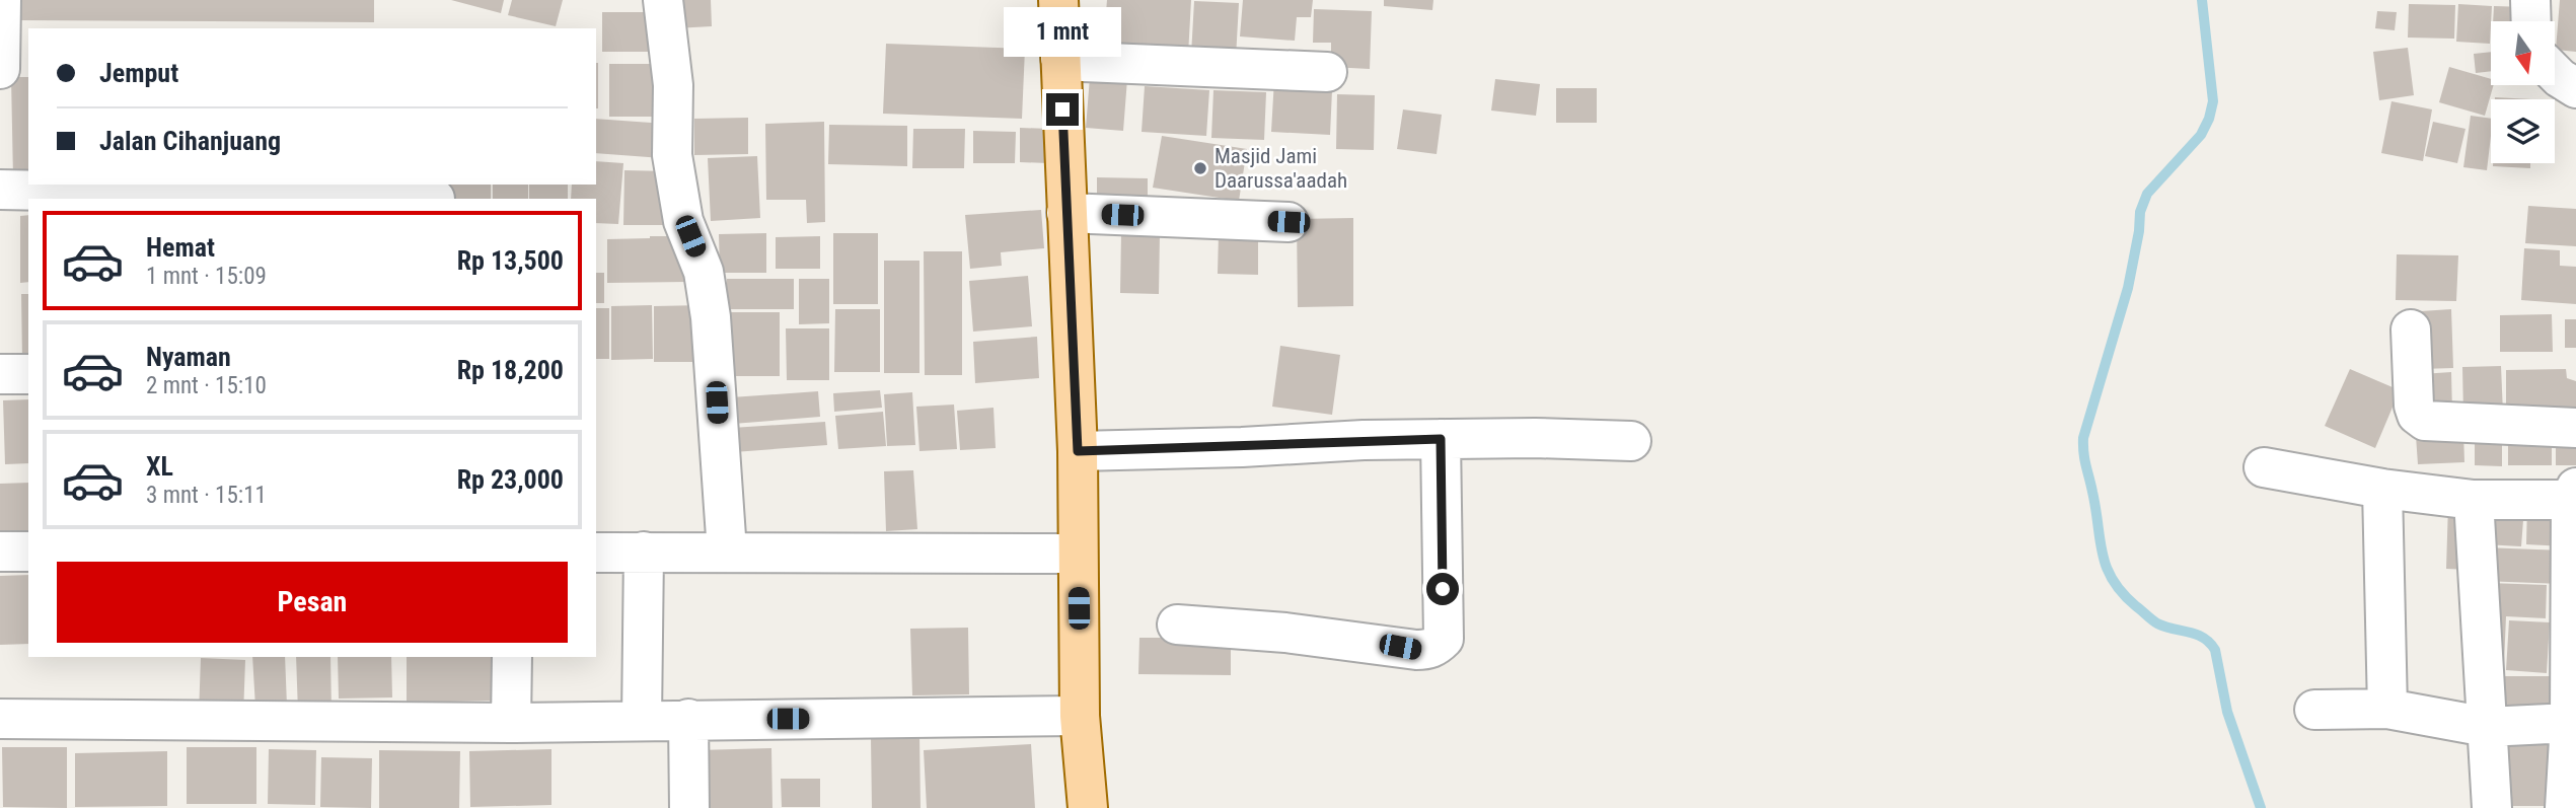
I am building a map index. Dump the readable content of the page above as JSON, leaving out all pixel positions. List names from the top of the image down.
{
  "places": ["Masjid Jami Daarussa'aadah"],
  "north": "bottom",
  "page": {
    "bubble": "1 mnt",
    "banner": ["Jemput", "Jalan Cihanjuang"],
    "list": [
      {
        "name": "Hemat",
        "note": "1 mnt · 15:09",
        "value": "Rp 13,500"
      },
      {
        "name": "Nyaman",
        "note": "2 mnt · 15:10",
        "value": "Rp 18,200"
      },
      {
        "name": "XL",
        "note": "3 mnt · 15:11",
        "value": "Rp 23,000"
      }
    ],
    "buttons": "Pesan"
  }
}
